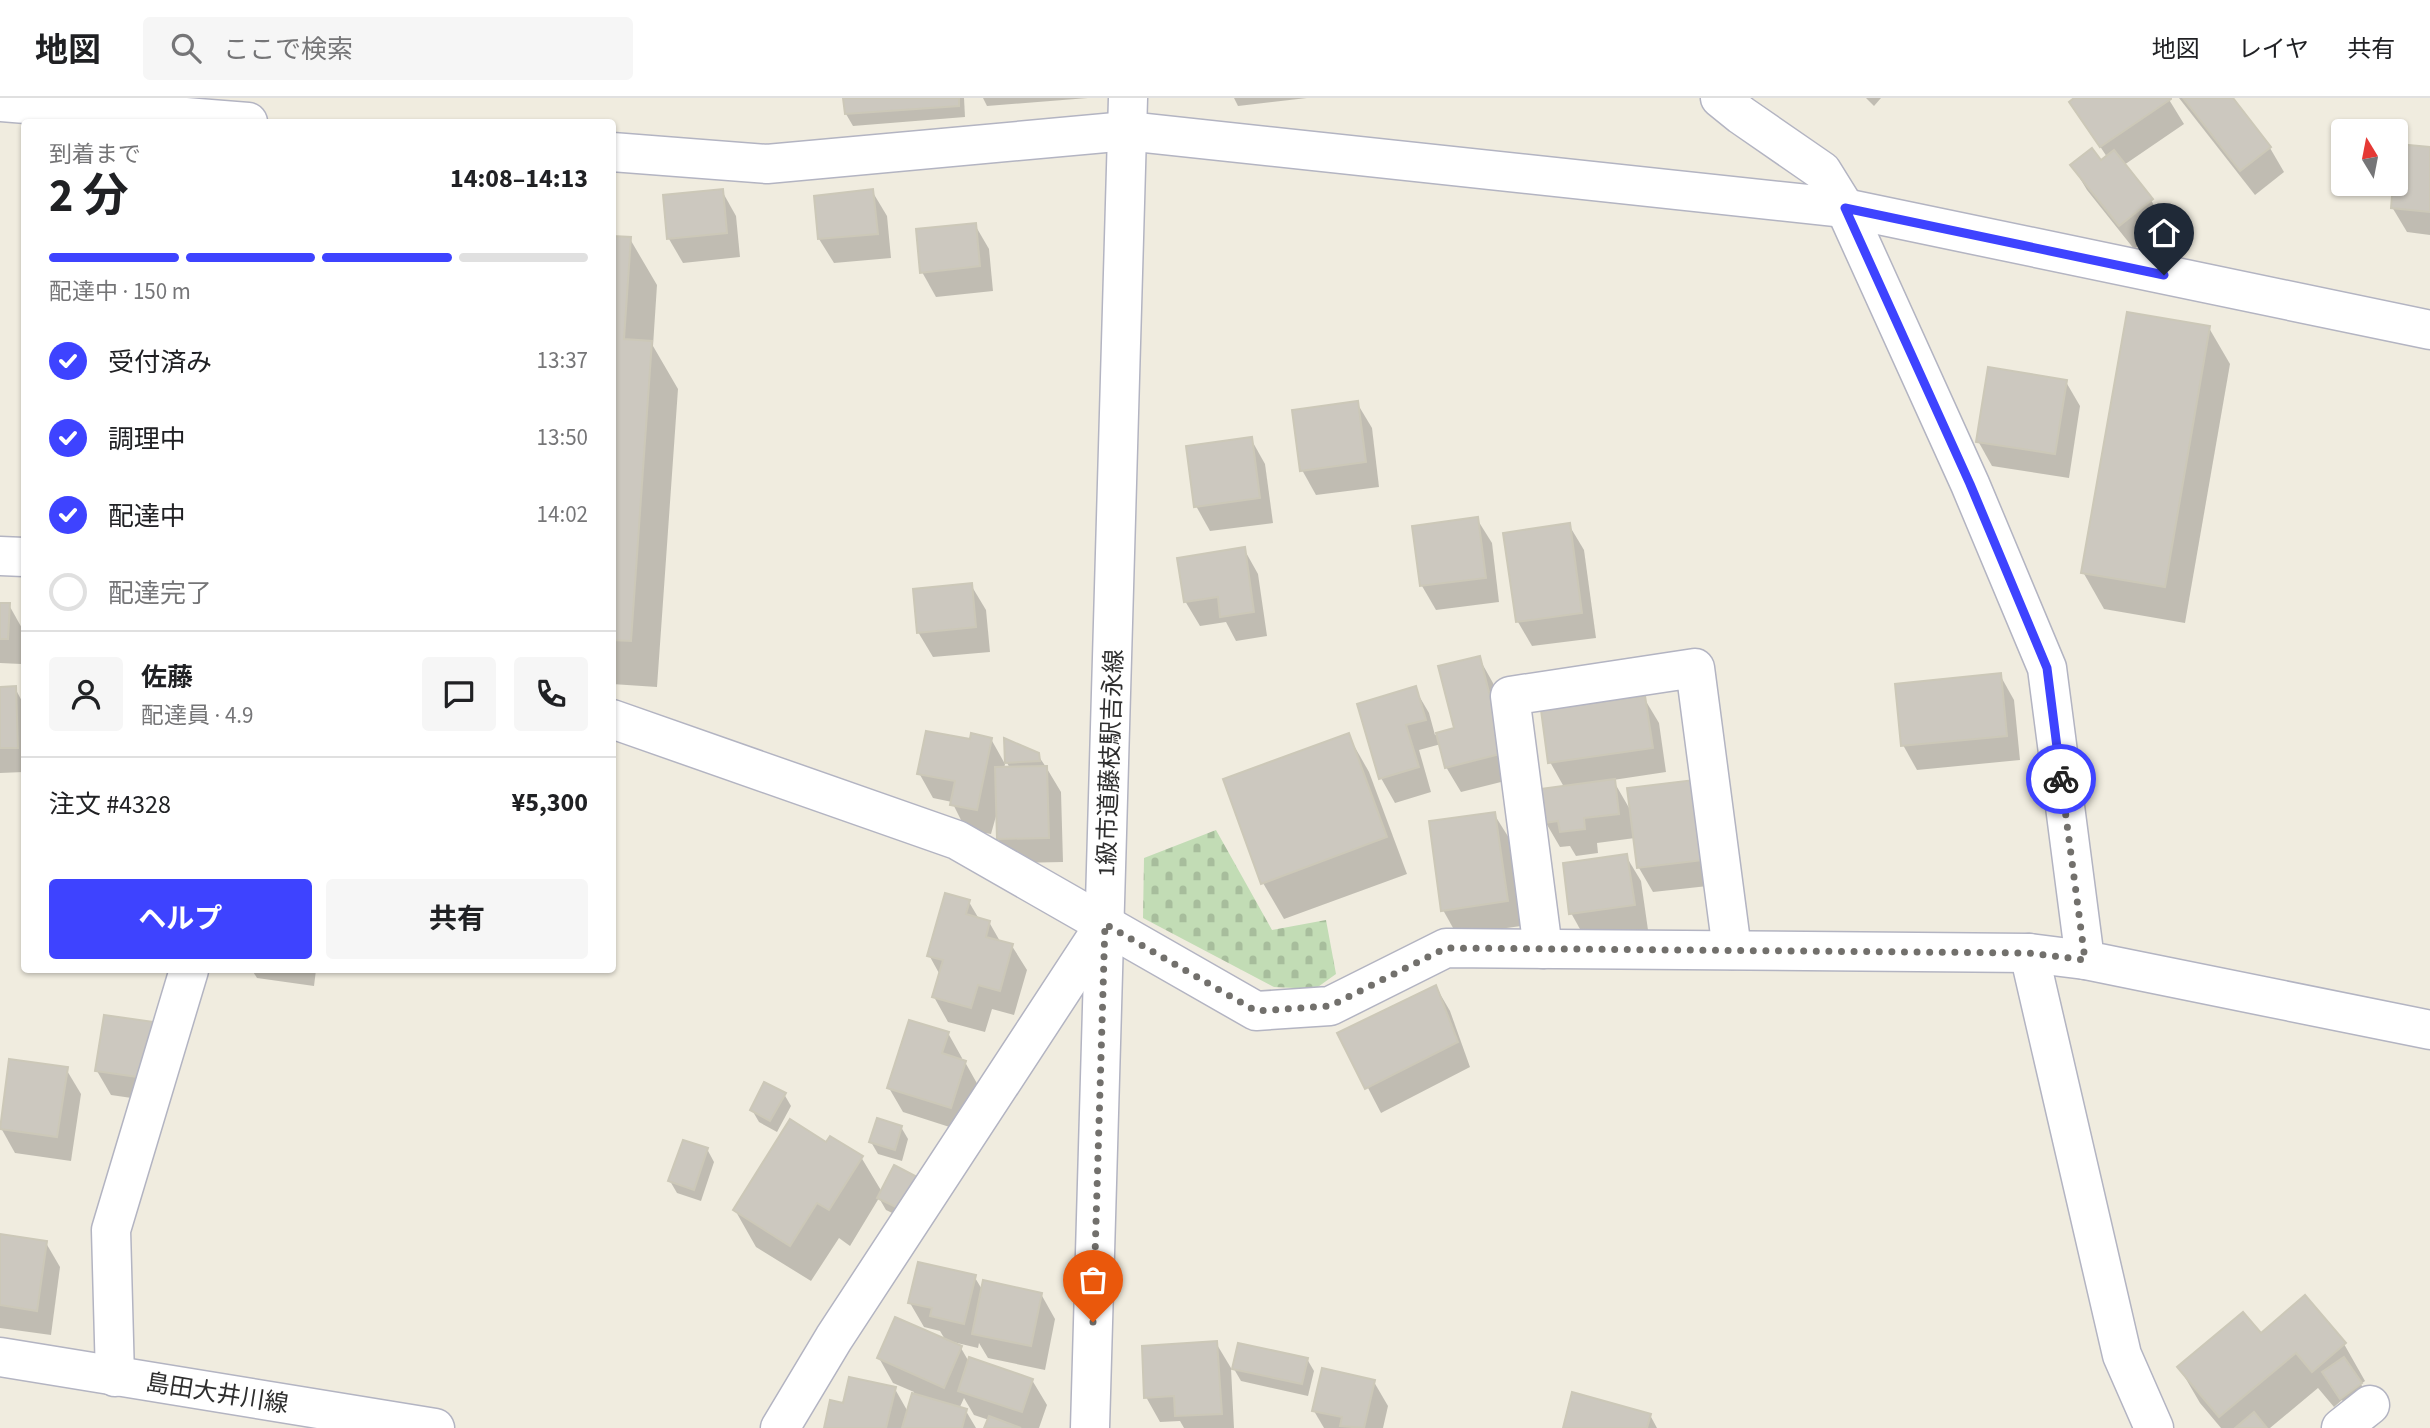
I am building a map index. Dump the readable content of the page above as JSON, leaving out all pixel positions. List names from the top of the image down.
{
  "streets": {
    "street": ["1級市道藤枝駅吉永線", "島田大井川線"]
  },
  "north": "top",
  "page": {
    "header": "地図",
    "search": "ここで検索",
    "nav": ["地図", "レイヤ", "共有"],
    "heading": ["2 分", "到着まで", "14:08–14:13"],
    "panel": [
      "佐藤",
      "配達員 · 4.9",
      "注文 #4328",
      "¥5,300"
    ],
    "bar": "配達中 · 150 m",
    "list": [
      ["受付済み", "13:37"],
      ["調理中", "13:50"],
      ["配達中", "14:02"],
      "配達完了"
    ],
    "buttons": ["ヘルプ", "共有"]
  }
}
